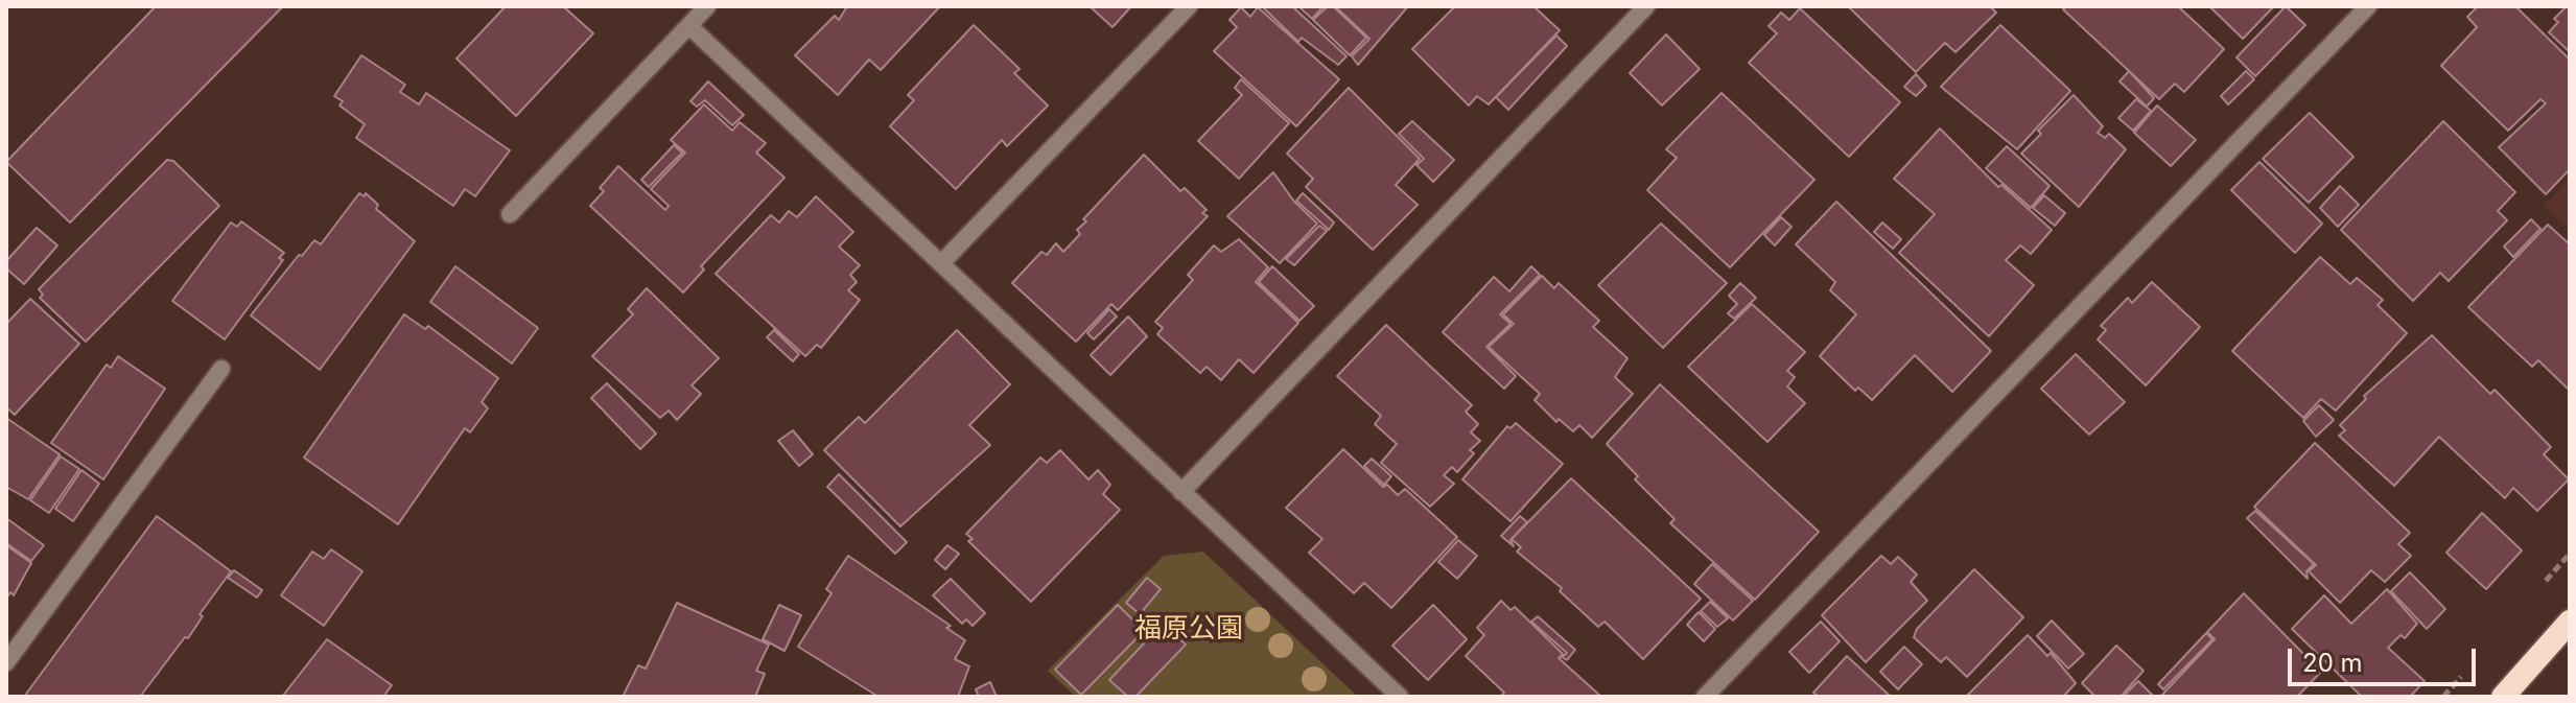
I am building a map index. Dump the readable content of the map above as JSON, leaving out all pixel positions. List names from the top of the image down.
{
  "parks": ["福原公園"],
  "scale_bar": "20 m"
}
